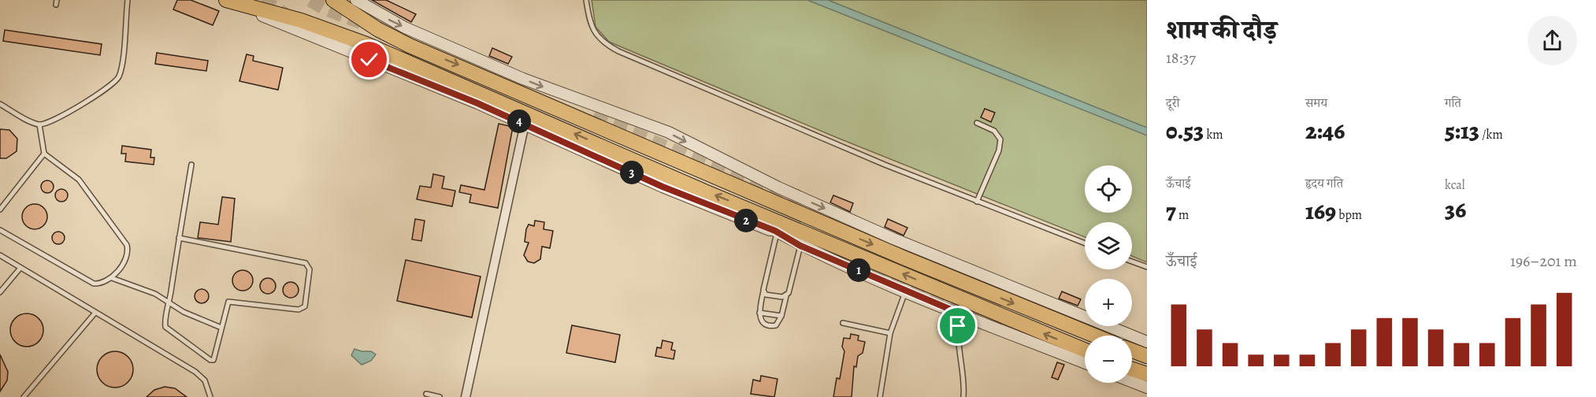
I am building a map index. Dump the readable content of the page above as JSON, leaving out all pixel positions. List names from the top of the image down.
{
  "page": {
    "heading": ["शाम की दौड़", "18:37"],
    "stats": [
      ["दूरी", "0.53 km"],
      ["समय", "2:46"],
      ["गति", "5:13 /km"],
      ["ऊँचाई", "7 m"],
      ["हृदय गति", "169 bpm"],
      ["kcal", "36"]
    ],
    "pins": [
      "4",
      "3",
      "2",
      "1"
    ],
    "map_buttons": ["+", "−"],
    "chart": ["ऊँचाई", "196–201 m"]
  }
}
